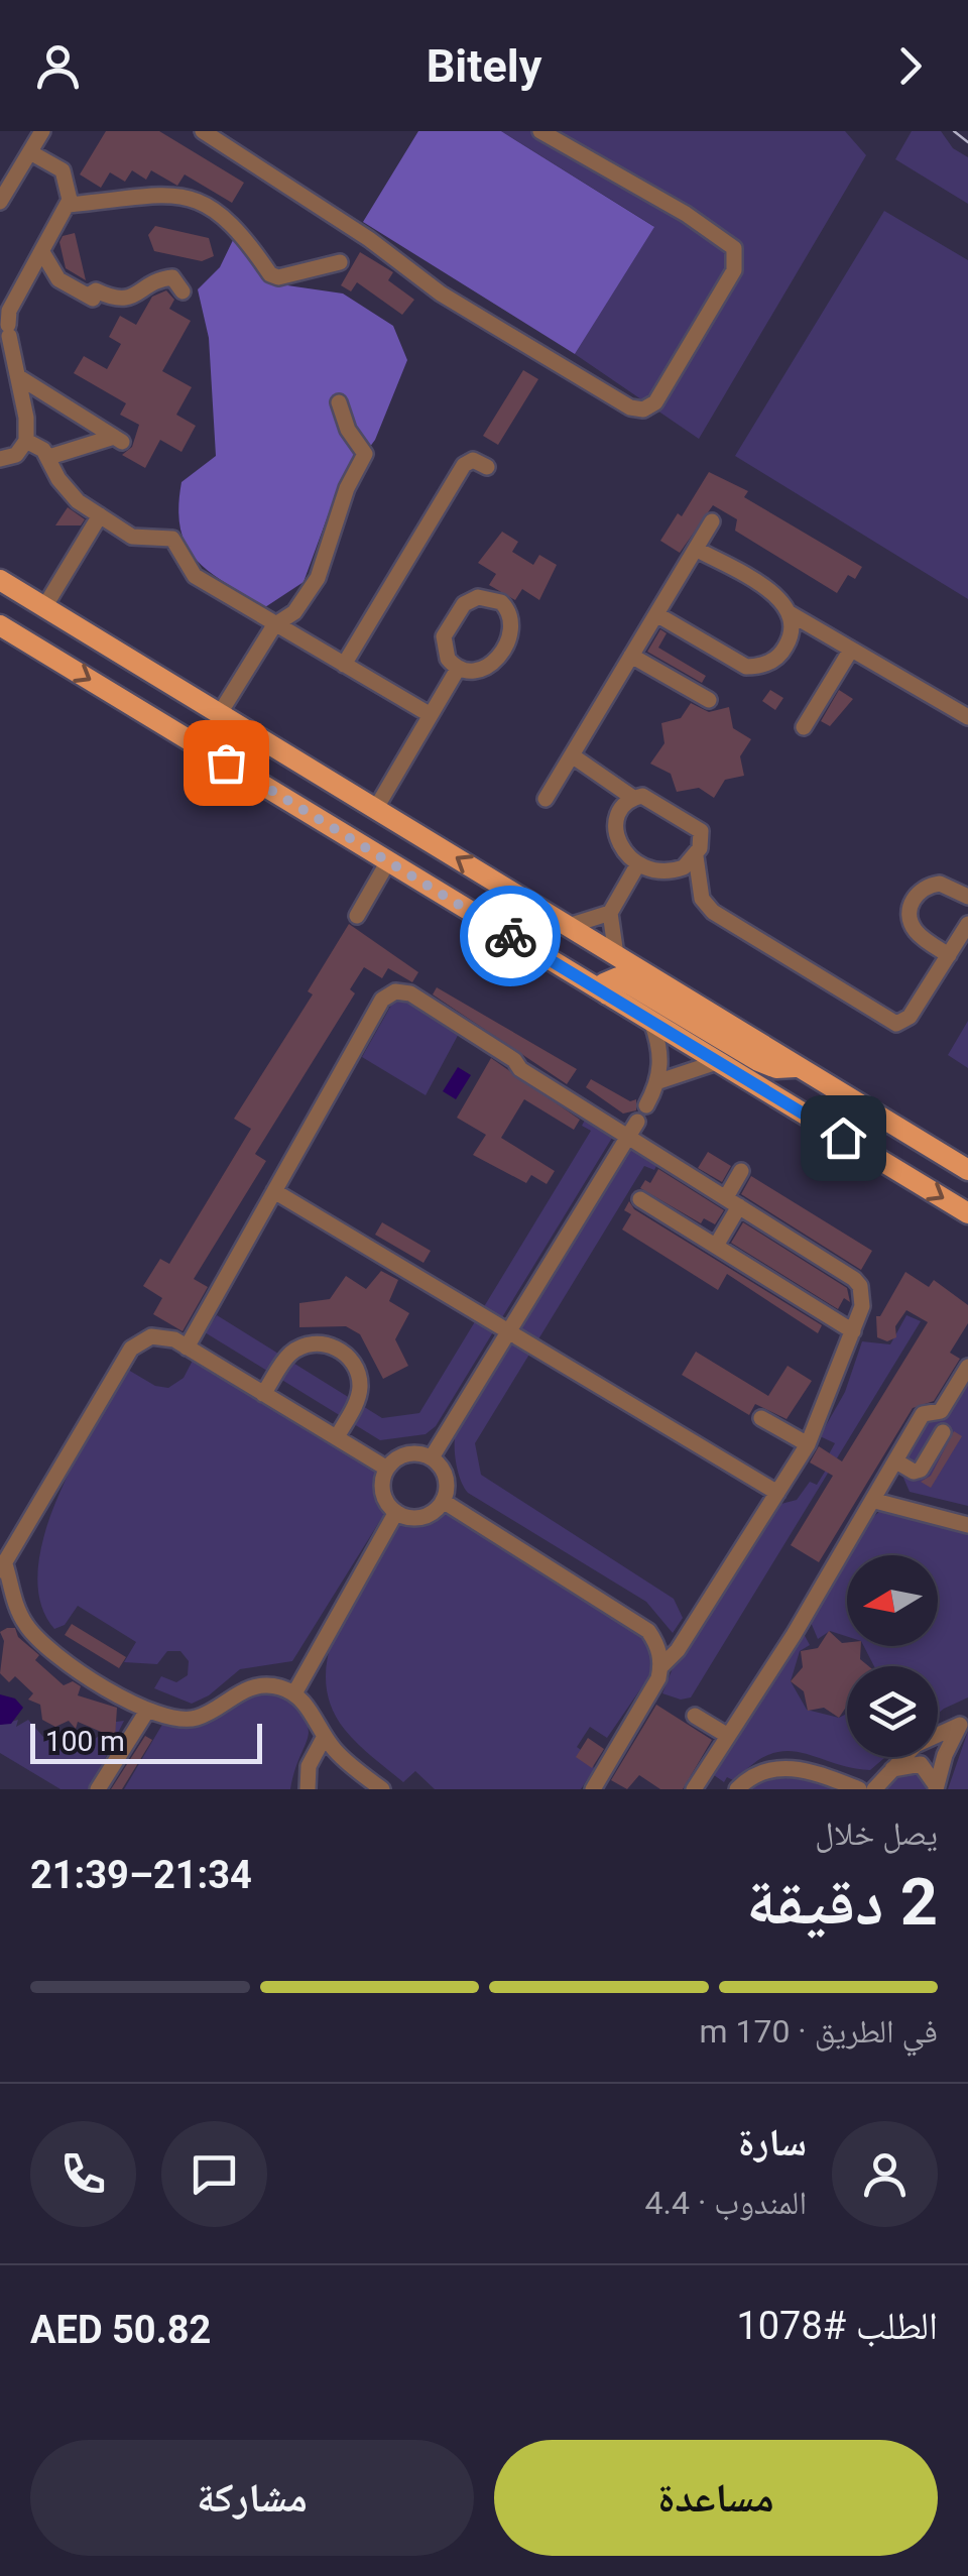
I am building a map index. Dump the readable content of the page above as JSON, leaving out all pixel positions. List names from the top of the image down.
{
  "scale_bar": "100 m",
  "north": "left",
  "page": {
    "header": "Bitely",
    "scale": "100 m",
    "heading": ["2 دقيقة", "يصل خلال", "21:34–21:39"],
    "panel": [
      "سارة",
      "المندوب · 4.4",
      "الطلب #1078",
      "AED 50.82"
    ],
    "bar": "في الطريق · 170 m",
    "buttons": ["مساعدة", "مشاركة"]
  }
}
